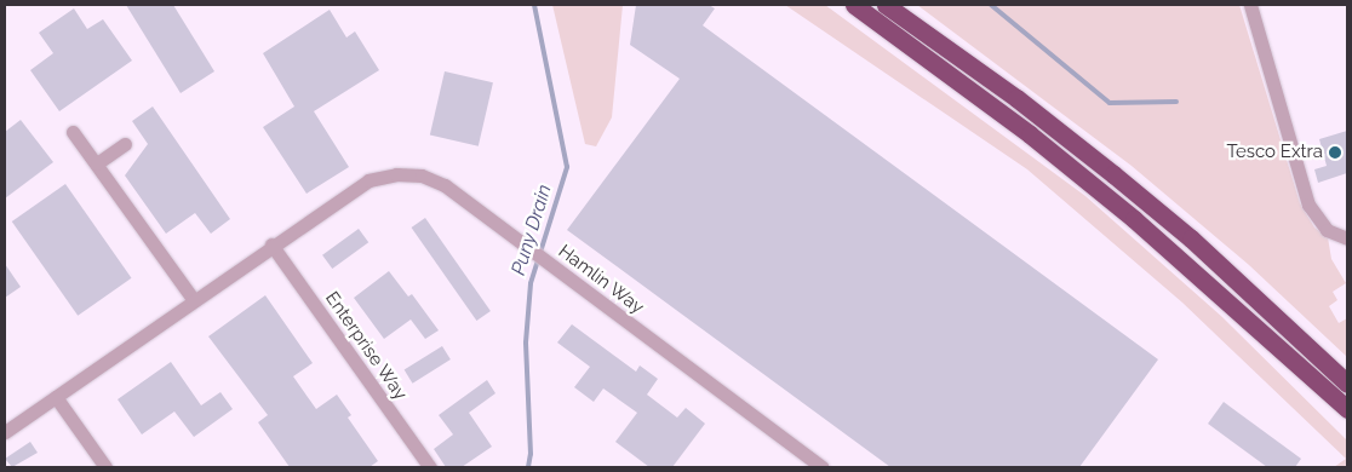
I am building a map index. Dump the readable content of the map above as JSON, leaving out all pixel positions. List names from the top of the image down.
{
  "streets": {
    "street": ["Hamlin Way", "Enterprise Way"]
  },
  "crossings": [
    ["Hamlin Way", "Enterprise Way"]
  ],
  "water": ["Puny Drain"],
  "places": ["Tesco Extra"]
}
